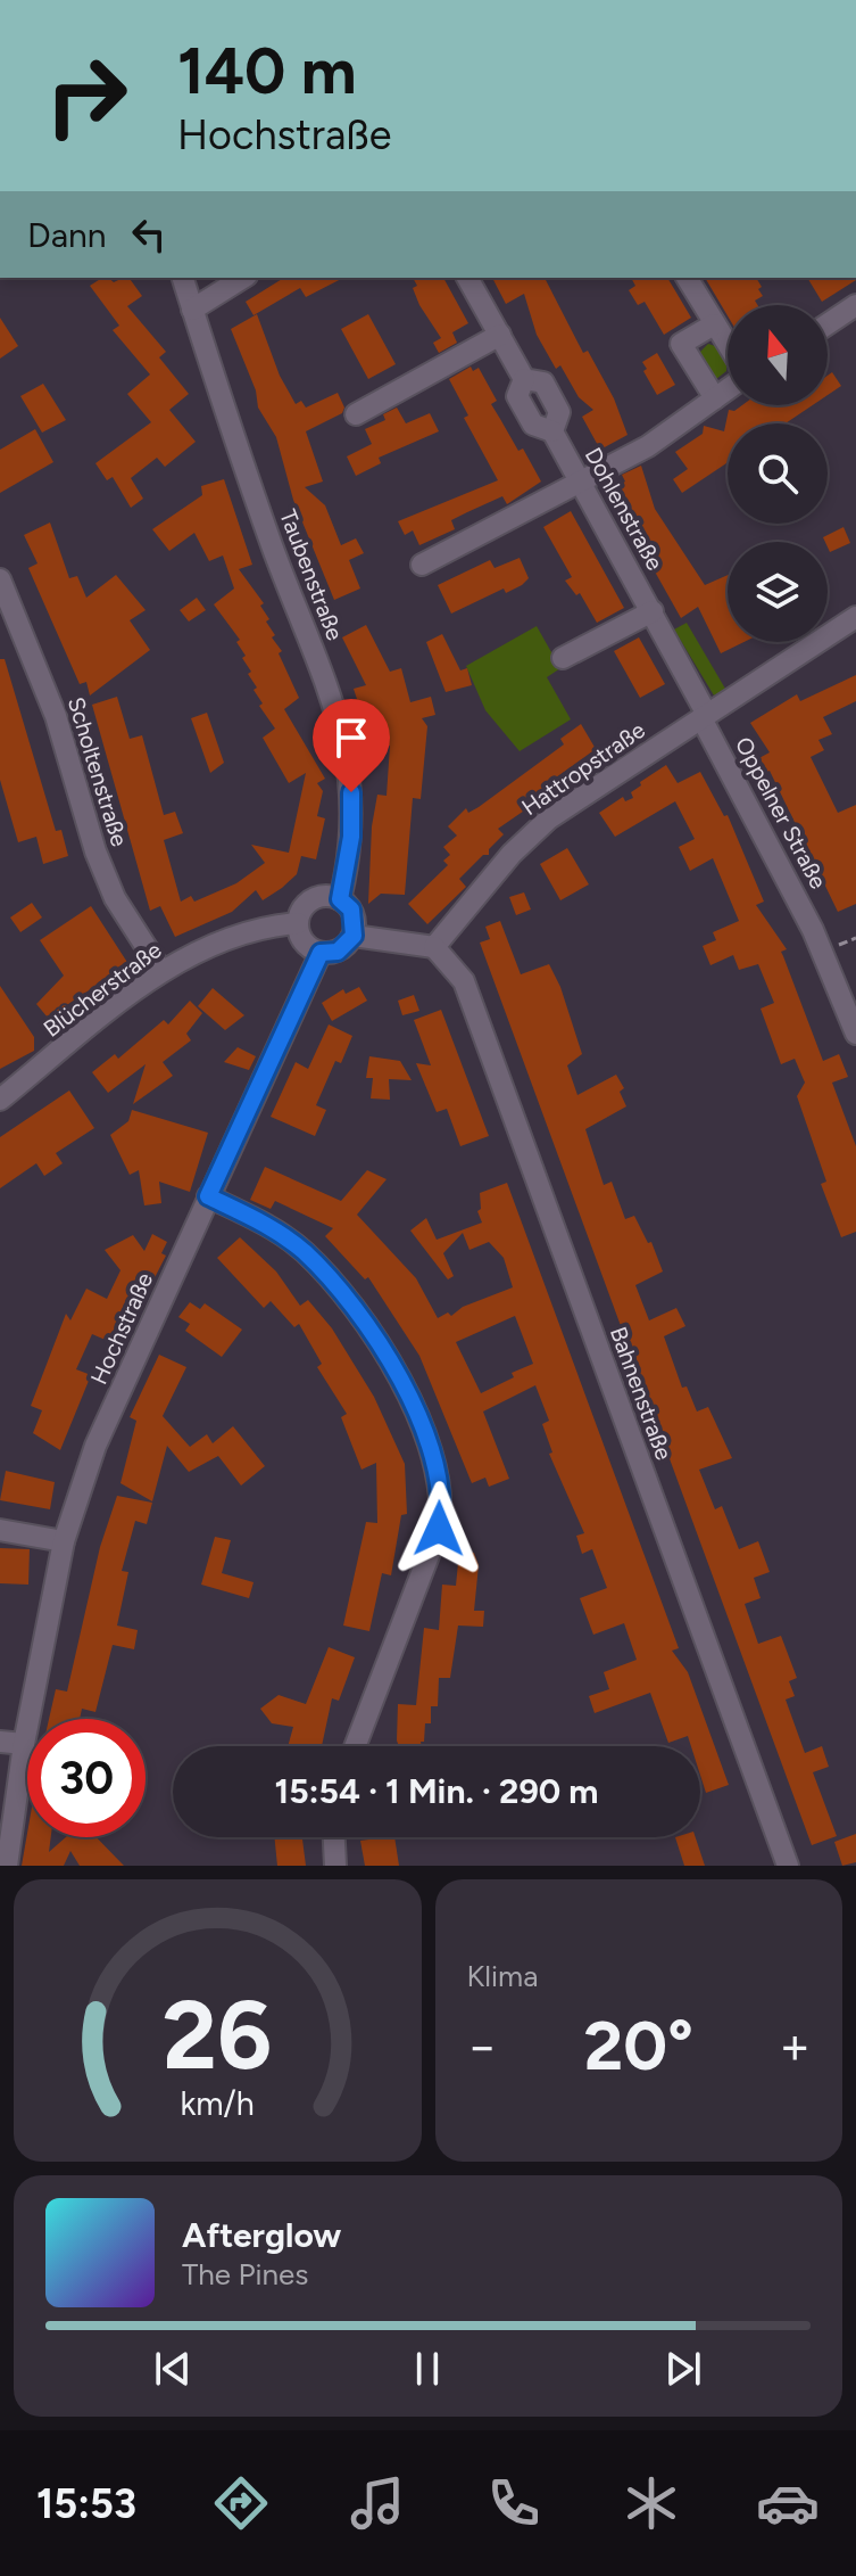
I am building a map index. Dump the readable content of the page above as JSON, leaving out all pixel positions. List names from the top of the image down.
{
  "streets": {
    "street": [
      "Dohlenstraße",
      "Taubenstraße",
      "Hattropstraße",
      "Scholtenstraße",
      "Oppelner Straße",
      "Blücherstraße",
      "Hochstraße",
      "Bahnenstraße"
    ]
  },
  "crossings": [
    ["Dohlenstraße", "Hattropstraße"],
    ["Dohlenstraße", "Oppelner Straße"],
    ["Taubenstraße", "Blücherstraße"],
    ["Taubenstraße", "Hochstraße"],
    ["Hattropstraße", "Oppelner Straße"],
    ["Hattropstraße", "Bahnenstraße"],
    ["Scholtenstraße", "Blücherstraße"],
    ["Blücherstraße", "Hochstraße"]
  ],
  "north": "top",
  "page": {
    "turn": ["140 m", "Hochstraße"],
    "then": "Dann",
    "limit": "30",
    "trip": "15:54 · 1 Min. · 290 m",
    "tile": "Klima",
    "heat": ["−", "20°", "+"],
    "song": ["Afterglow", "The Pines"],
    "tabs": "15:53",
    "gauge": ["26", "km/h"]
  }
}
